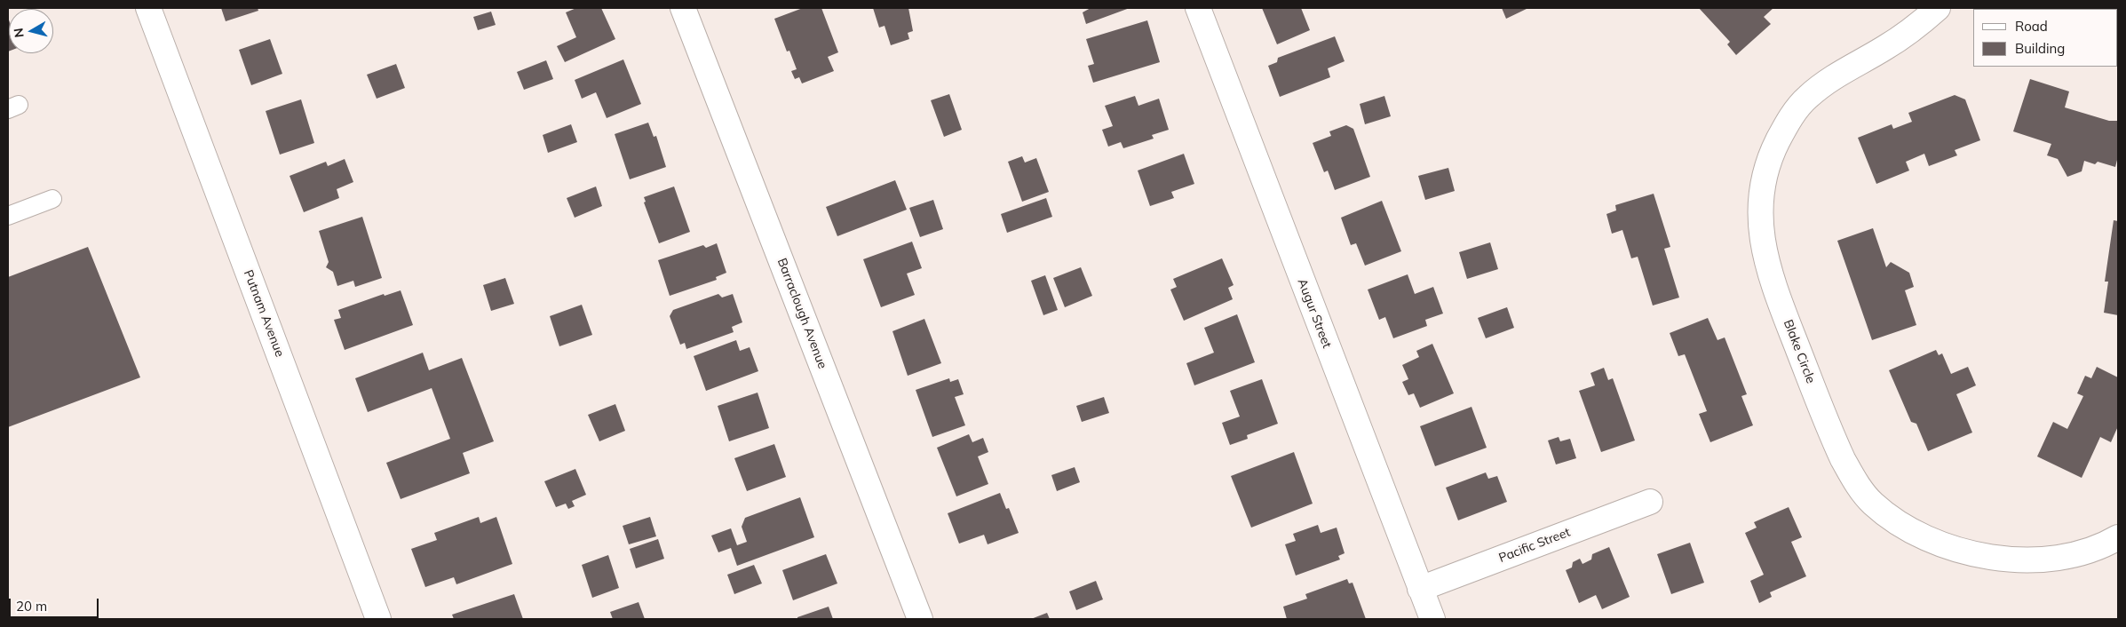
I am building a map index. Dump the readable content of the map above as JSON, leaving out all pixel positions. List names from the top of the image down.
{
  "streets": {
    "street": [
      "Putnam Avenue",
      "Barraclough Avenue",
      "Augur Street",
      "Blake Circle",
      "Pacific Street"
    ]
  },
  "crossings": [
    ["Augur Street", "Pacific Street"]
  ],
  "legend": ["Road", "Building"],
  "scale_bar": "20 m",
  "north": "left"
}
